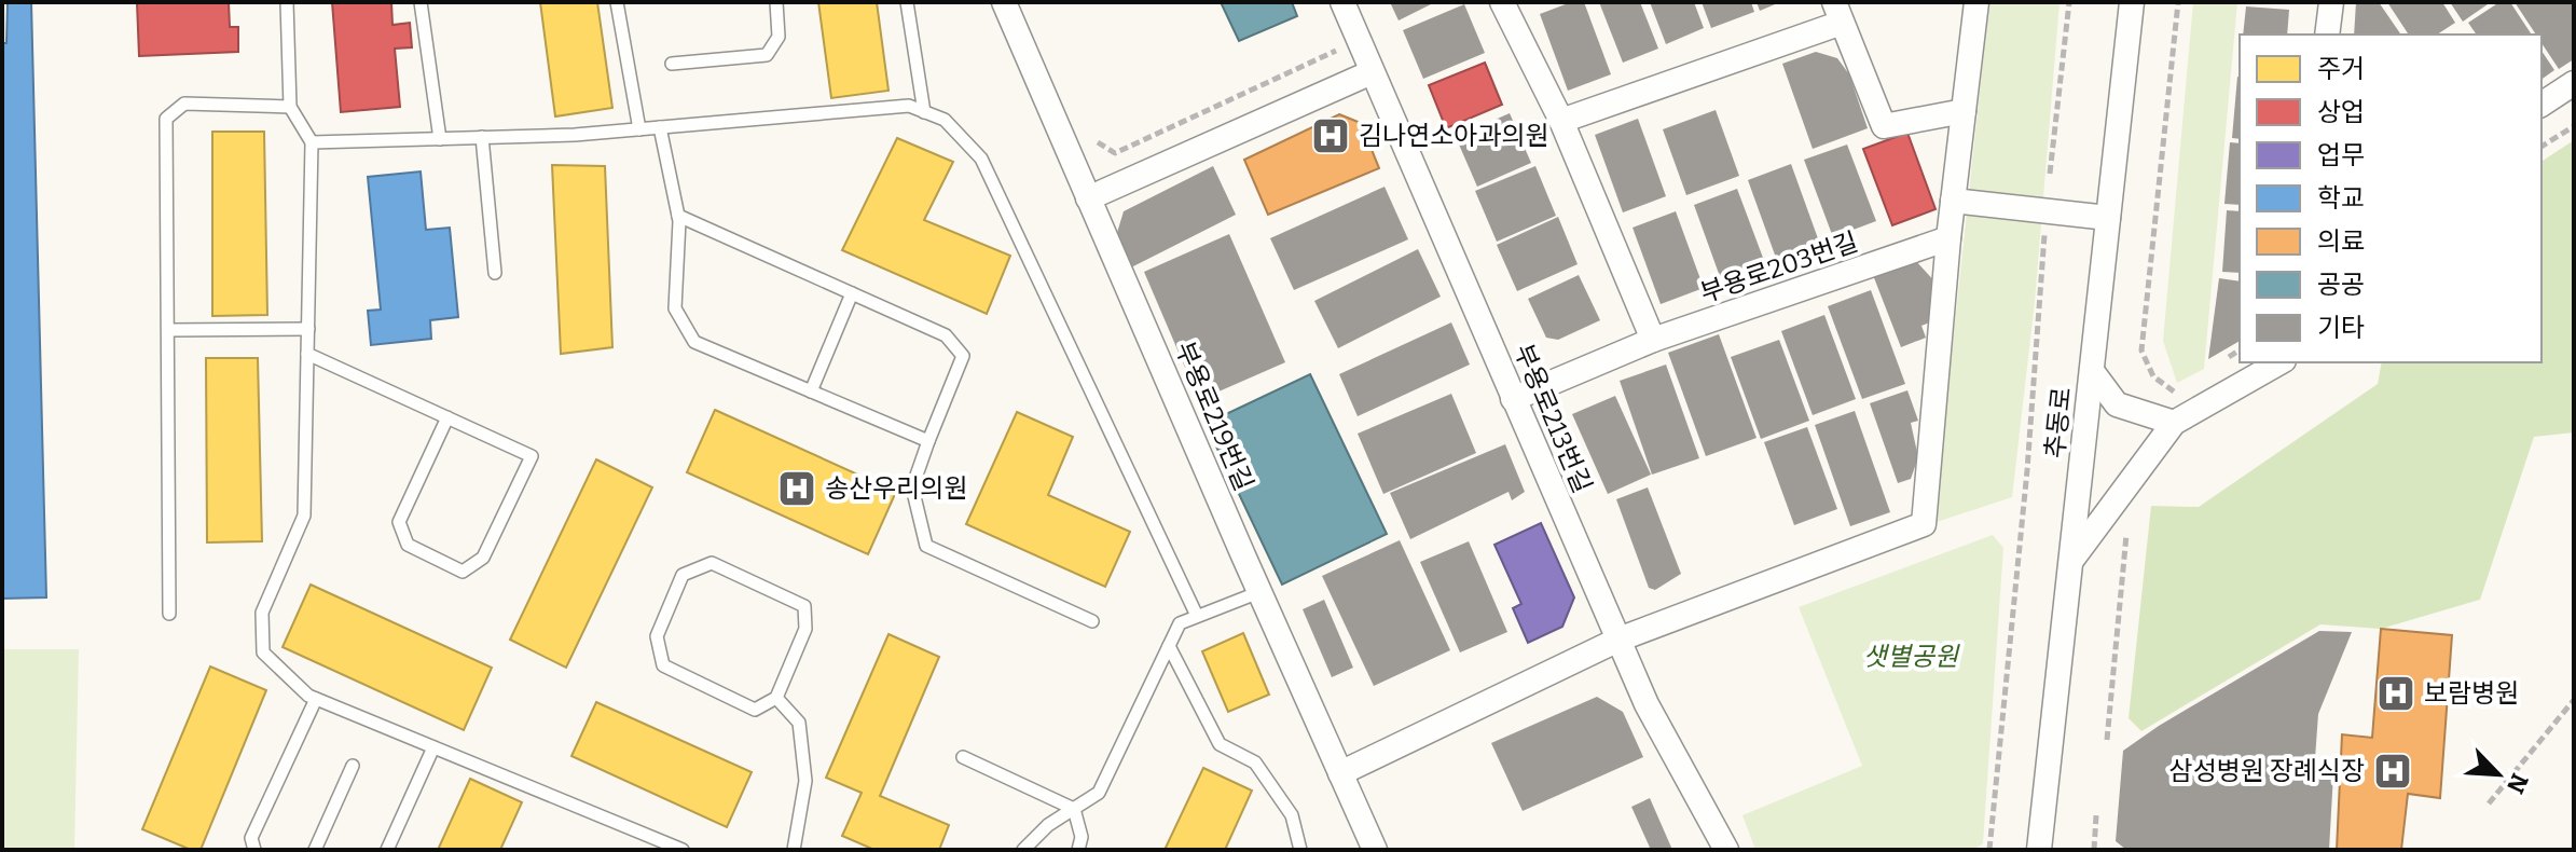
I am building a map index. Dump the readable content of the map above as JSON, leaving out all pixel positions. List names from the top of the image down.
{
  "streets": {
    "street": [
      "부용로203번길",
      "부용로219번길",
      "부용로213번길",
      "추동로"
    ]
  },
  "crossings": [
    ["부용로203번길", "부용로213번길"]
  ],
  "parks": ["샛별공원"],
  "places": {
    "hospital": [
      "김나연소아과의원",
      "송산우리의원",
      "보람병원",
      "삼성병원 장례식장"
    ]
  },
  "legend": [
    "주거",
    "상업",
    "업무",
    "학교",
    "의료",
    "공공",
    "기타"
  ],
  "north": "bottom right"
}
